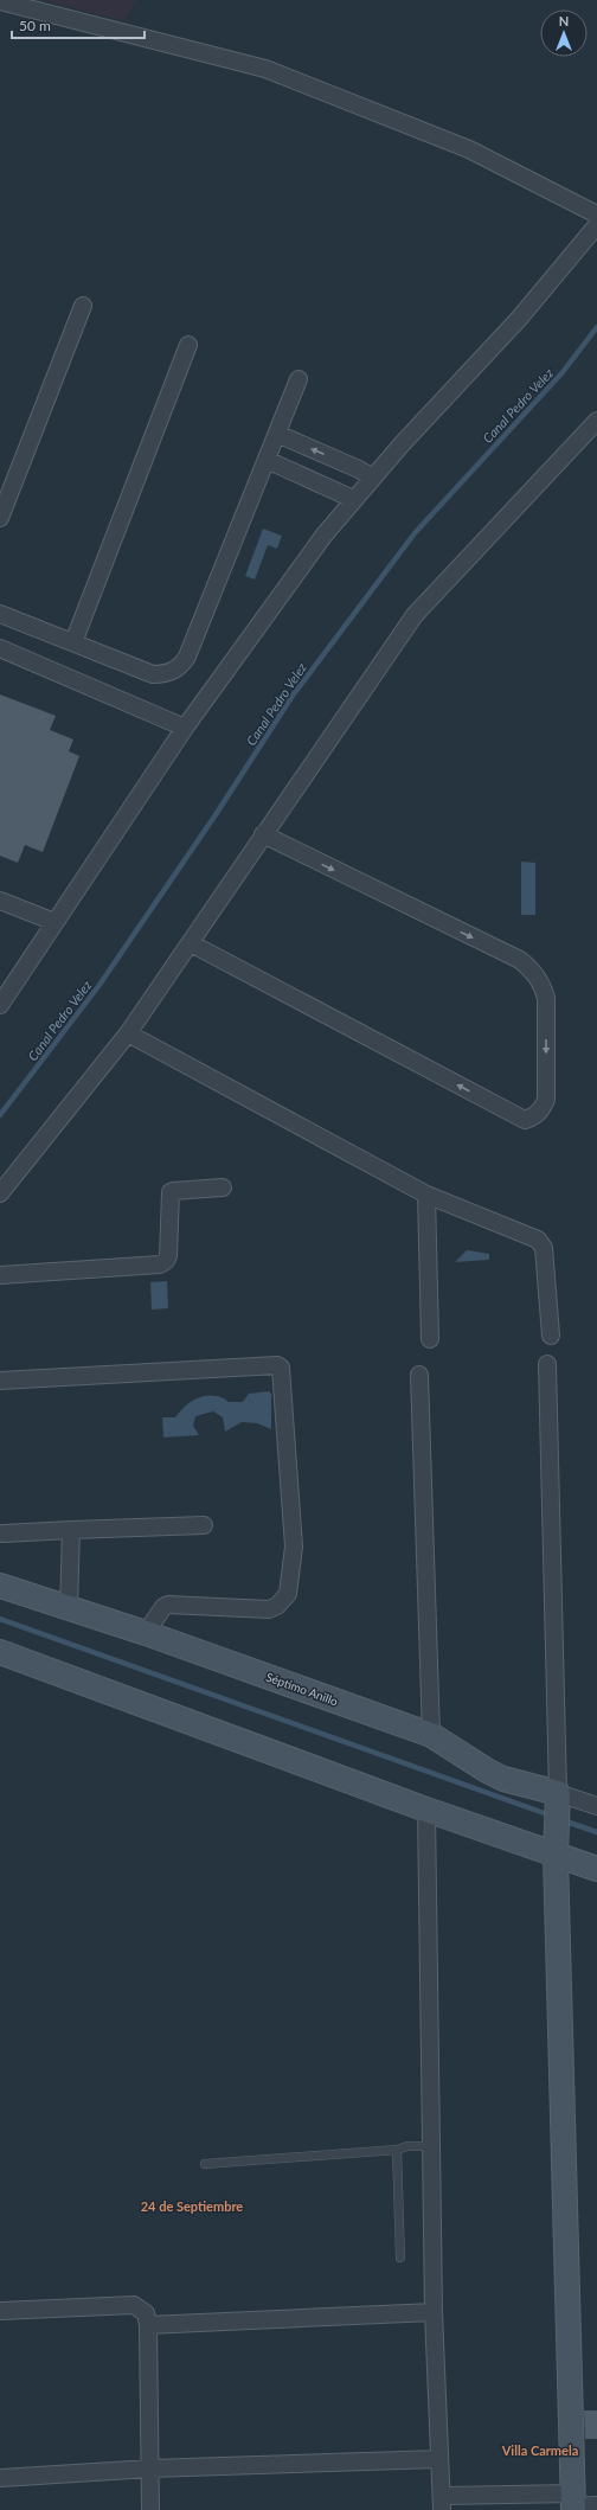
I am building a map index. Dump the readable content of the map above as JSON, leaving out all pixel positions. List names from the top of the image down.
{
  "streets": {
    "street": ["Séptimo Anillo"]
  },
  "districts": ["24 de Septiembre", "Villa Carmela"],
  "water": ["Canal Pedro Velez"],
  "scale_bar": "50 m",
  "north": "top"
}
